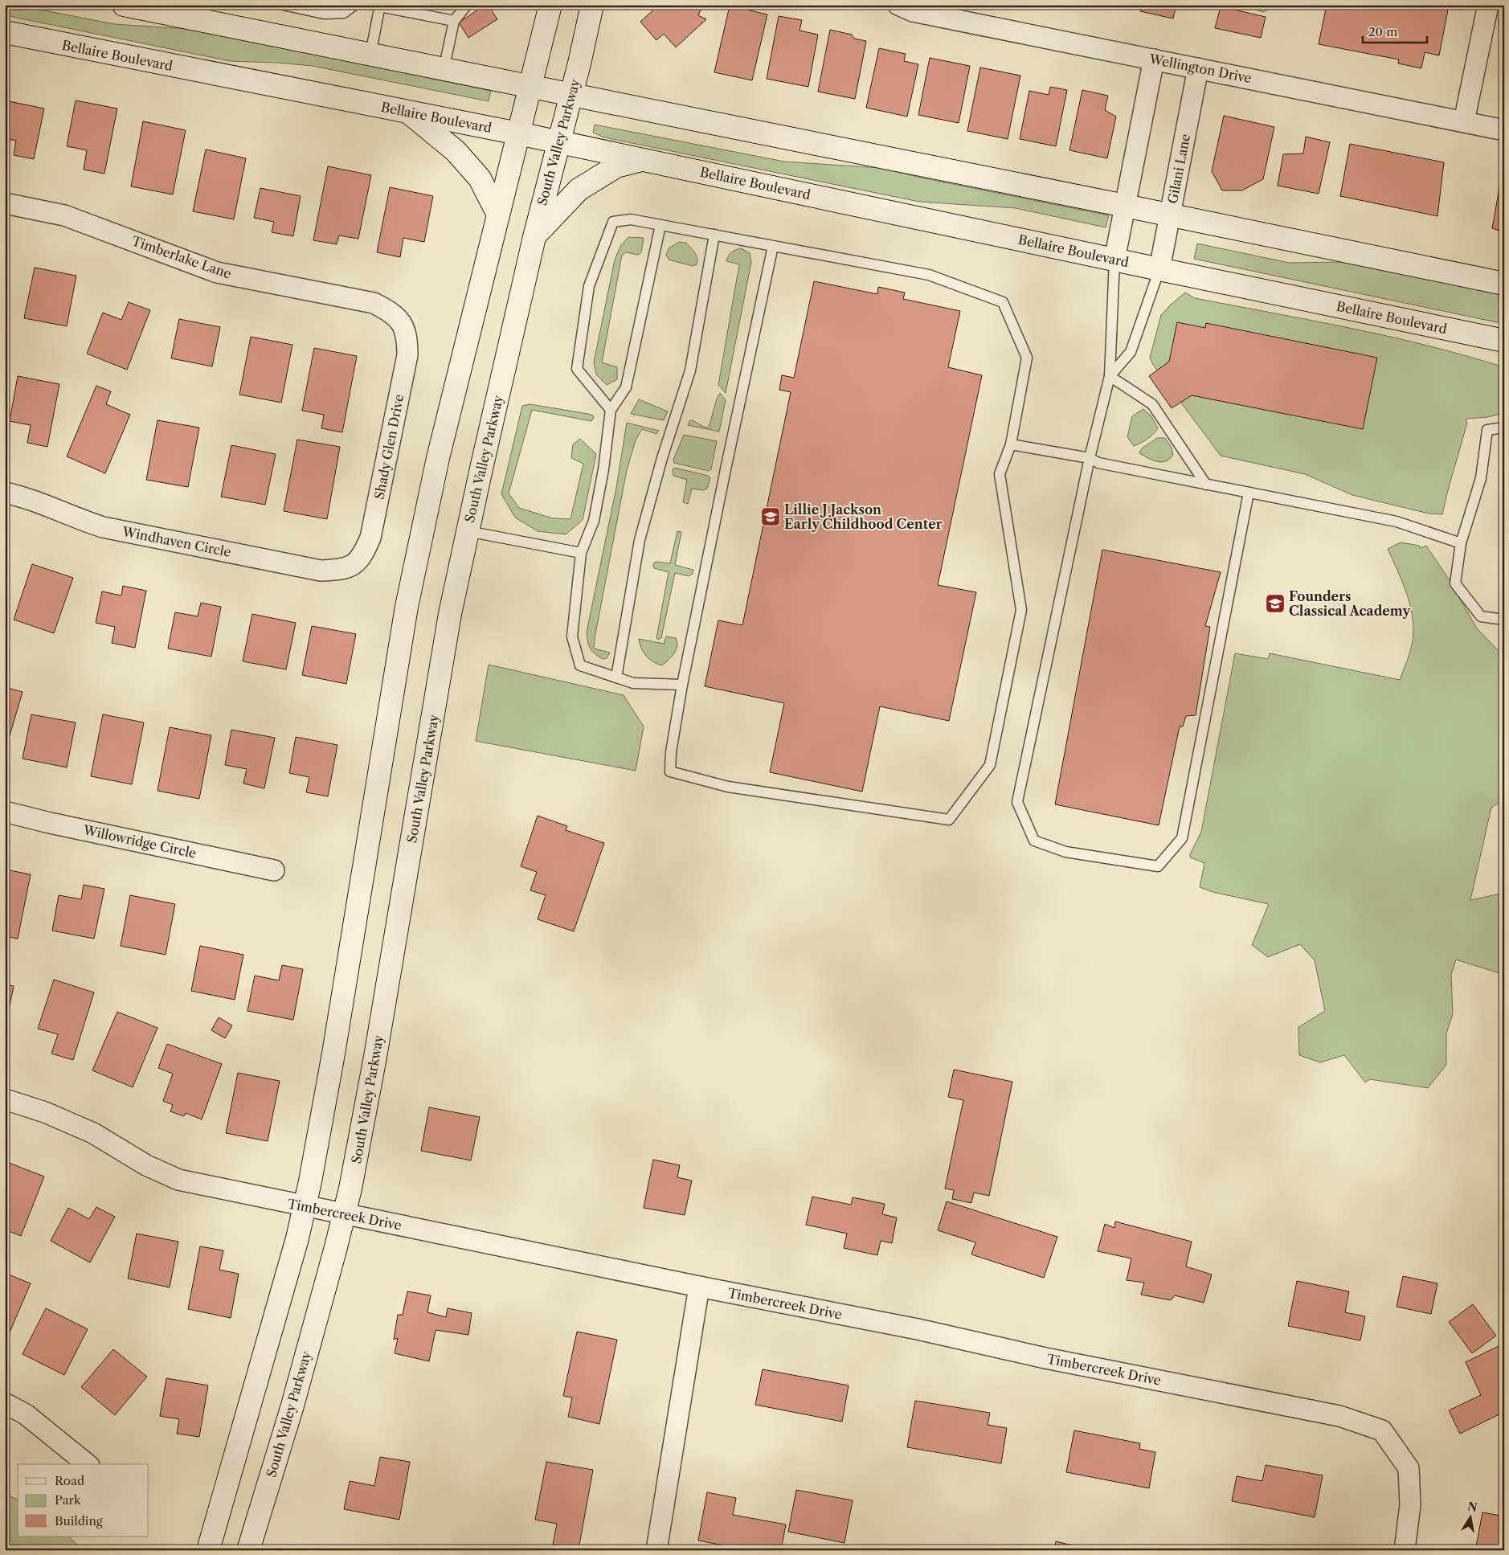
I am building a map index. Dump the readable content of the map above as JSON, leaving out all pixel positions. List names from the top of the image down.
{
  "streets": {
    "main road": ["Bellaire Boulevard", "South Valley Parkway"],
    "street": [
      "Wellington Drive",
      "Gilani Lane",
      "Timberlake Lane",
      "Shady Glen Drive",
      "Windhaven Circle",
      "Willowridge Circle",
      "Timbercreek Drive"
    ]
  },
  "crossings": [
    ["Bellaire Boulevard", "South Valley Parkway"],
    ["Bellaire Boulevard", "Gilani Lane"],
    ["Wellington Drive", "Gilani Lane"],
    ["South Valley Parkway", "Timbercreek Drive"],
    ["Timberlake Lane", "Shady Glen Drive"],
    ["Shady Glen Drive", "Windhaven Circle"]
  ],
  "places": {
    "school or university": ["Lillie J Jackson Early Childhood Center", "Founders Classical Academy"]
  },
  "legend": ["Road", "Park", "Building"],
  "scale_bar": "20 m",
  "north": "top"
}
